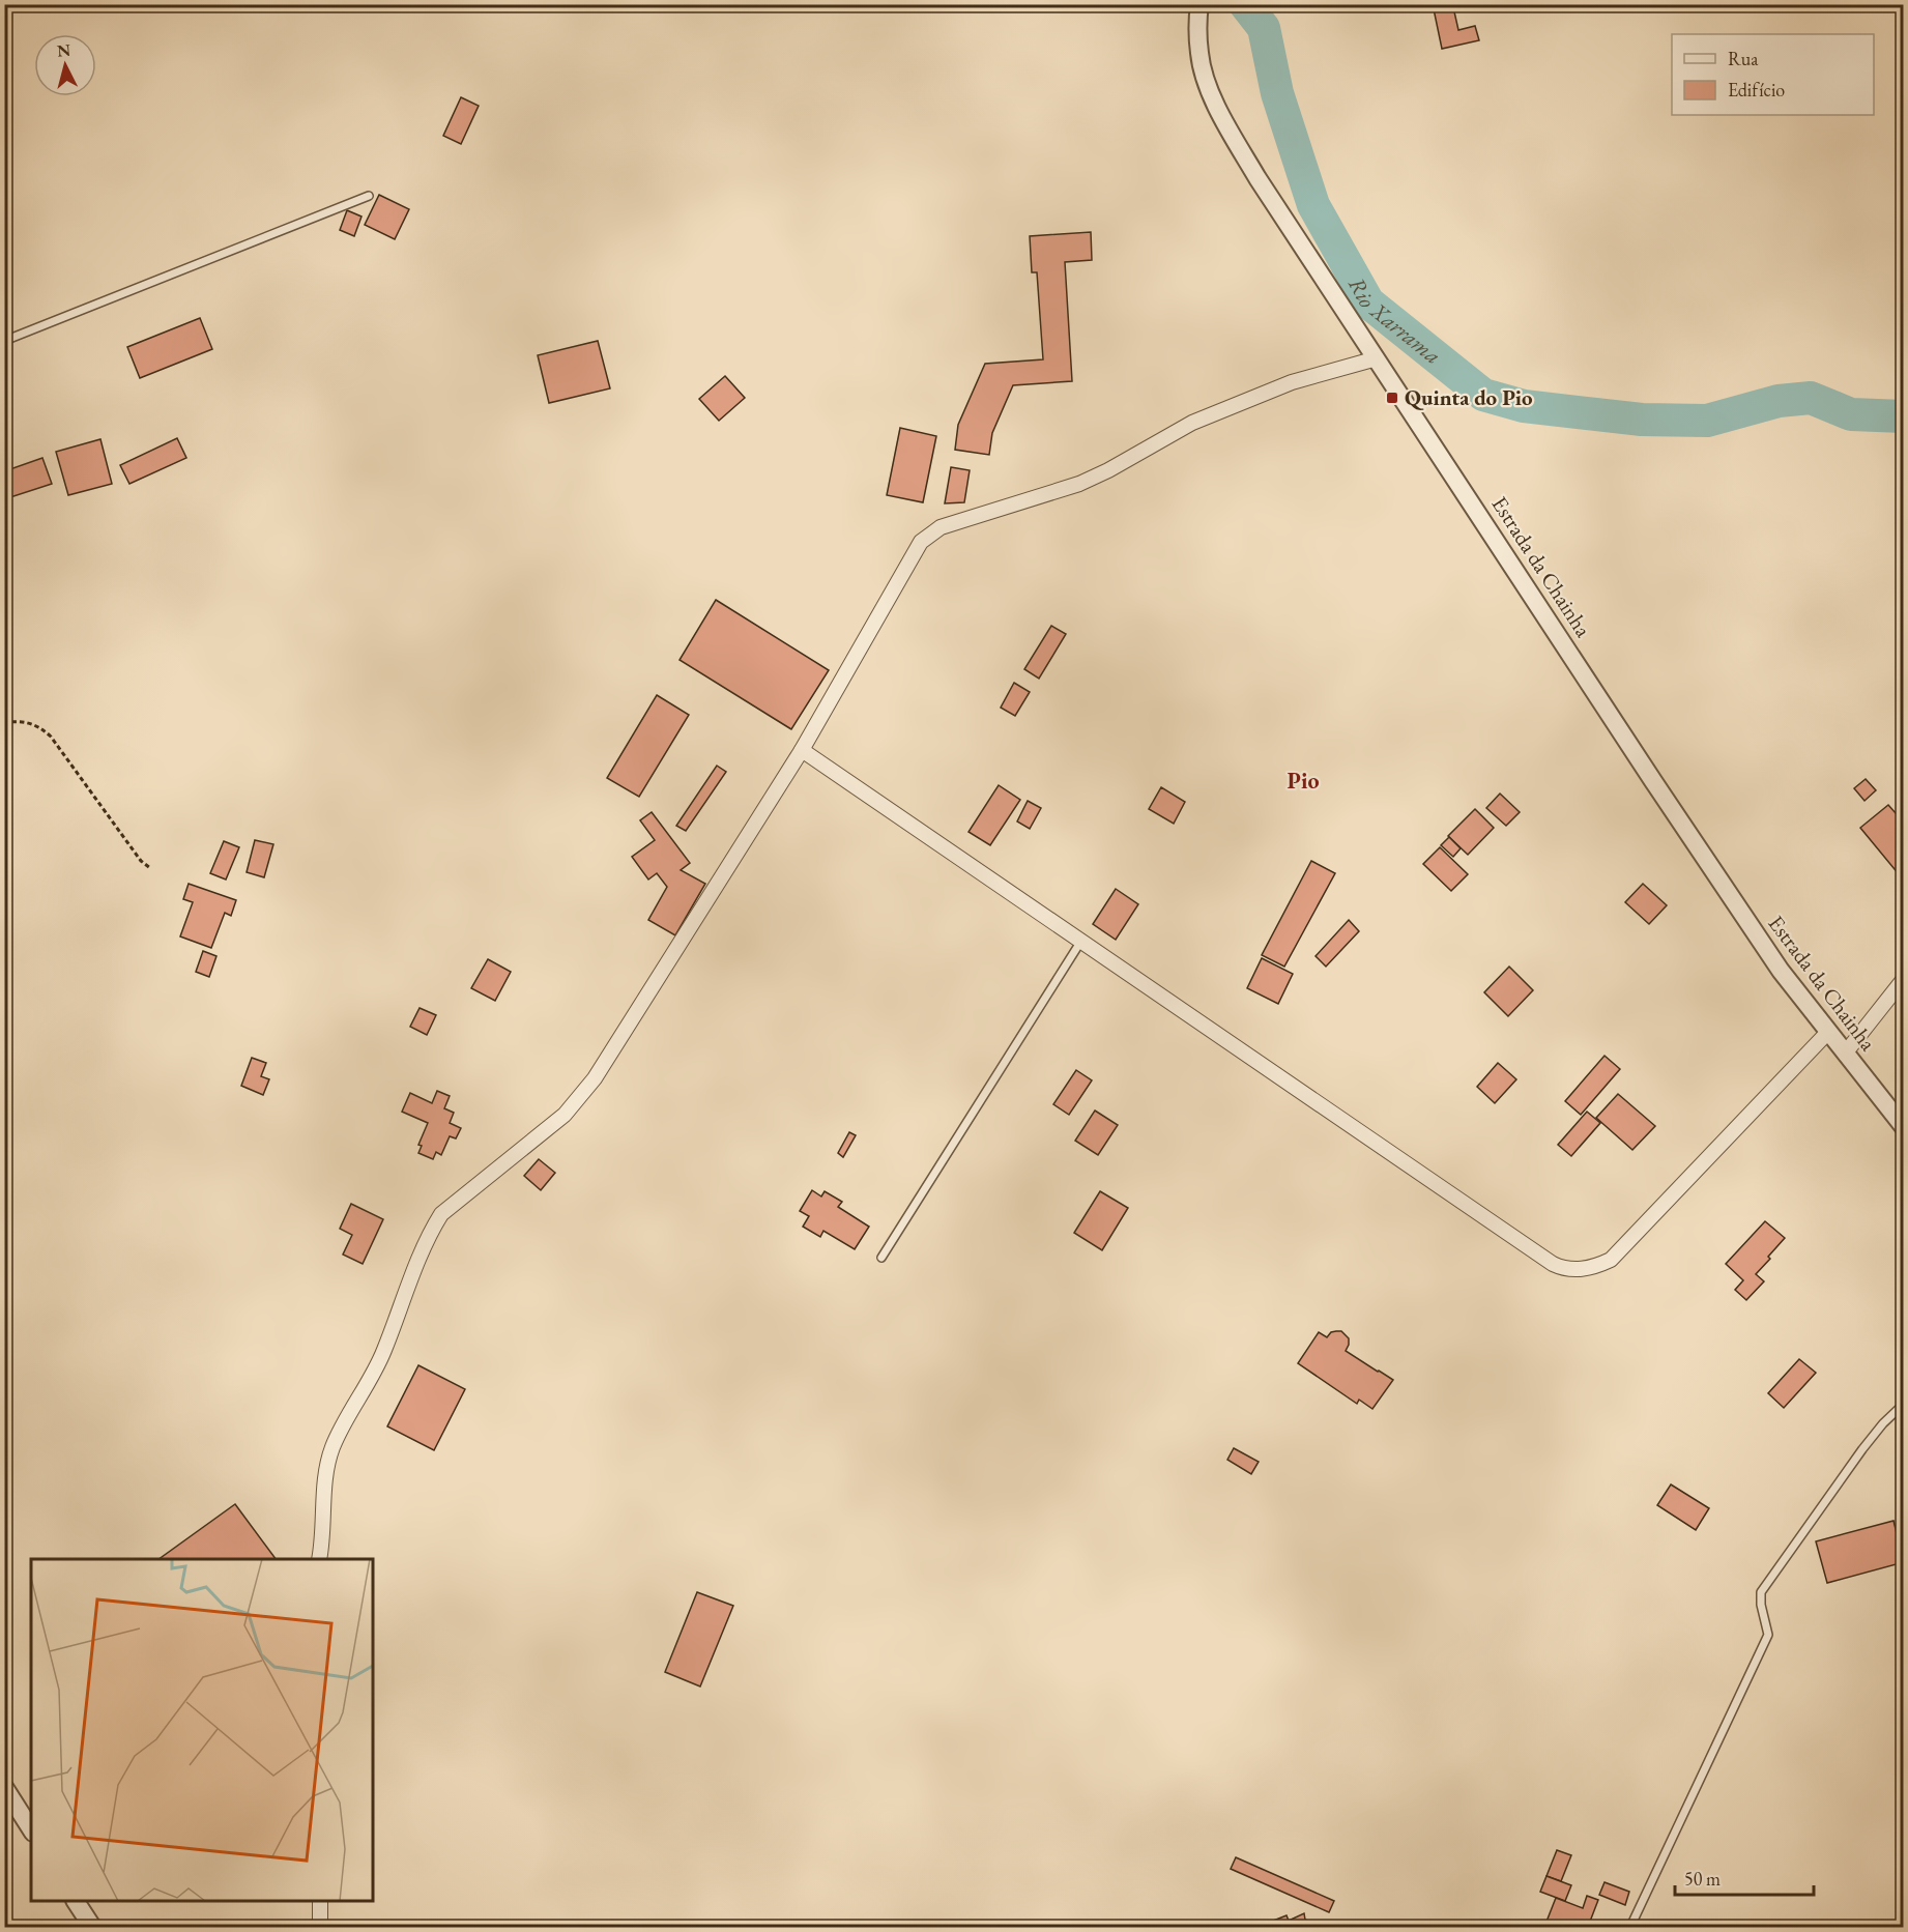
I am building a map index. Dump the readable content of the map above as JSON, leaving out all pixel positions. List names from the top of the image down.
{
  "streets": {
    "street": ["Estrada da Chainha"]
  },
  "districts": ["Pio"],
  "water": ["Rio Xarrama"],
  "places": {
    "transit": ["Quinta do Pio"]
  },
  "legend": ["Rua", "Edifício"],
  "scale_bar": "50 m",
  "north": "top"
}
